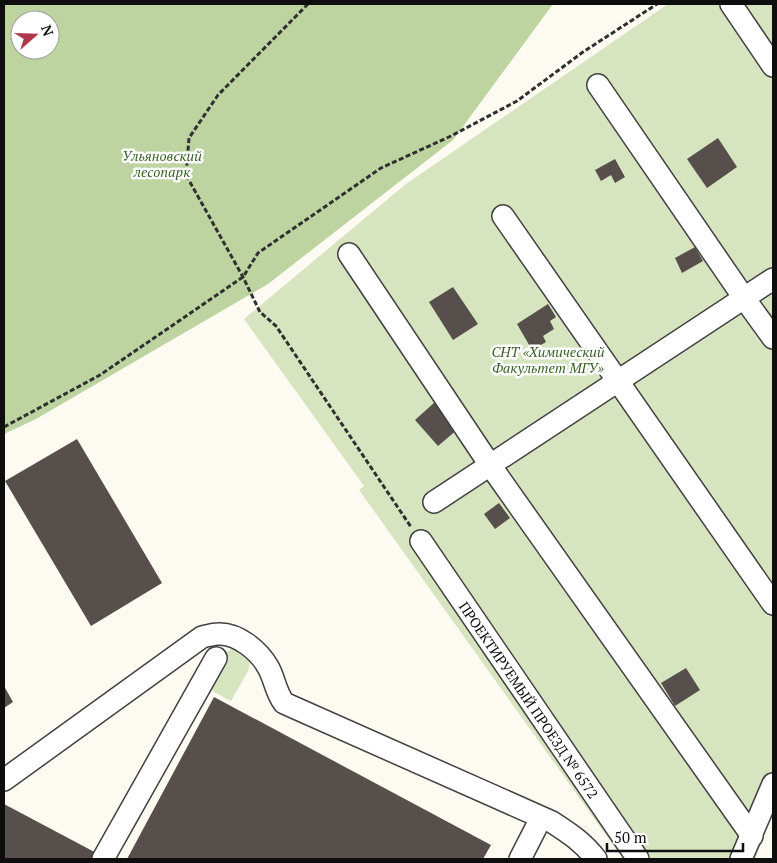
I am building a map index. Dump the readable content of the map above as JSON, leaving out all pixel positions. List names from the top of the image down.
{
  "streets": {
    "street": ["ПРОЕКТИРУЕМЫЙ ПРОЕЗД № 6572"]
  },
  "parks": ["Ульяновский лесопарк", "СНТ «Химический Факультет МГУ»"],
  "scale_bar": "50 m",
  "north": "right"
}
